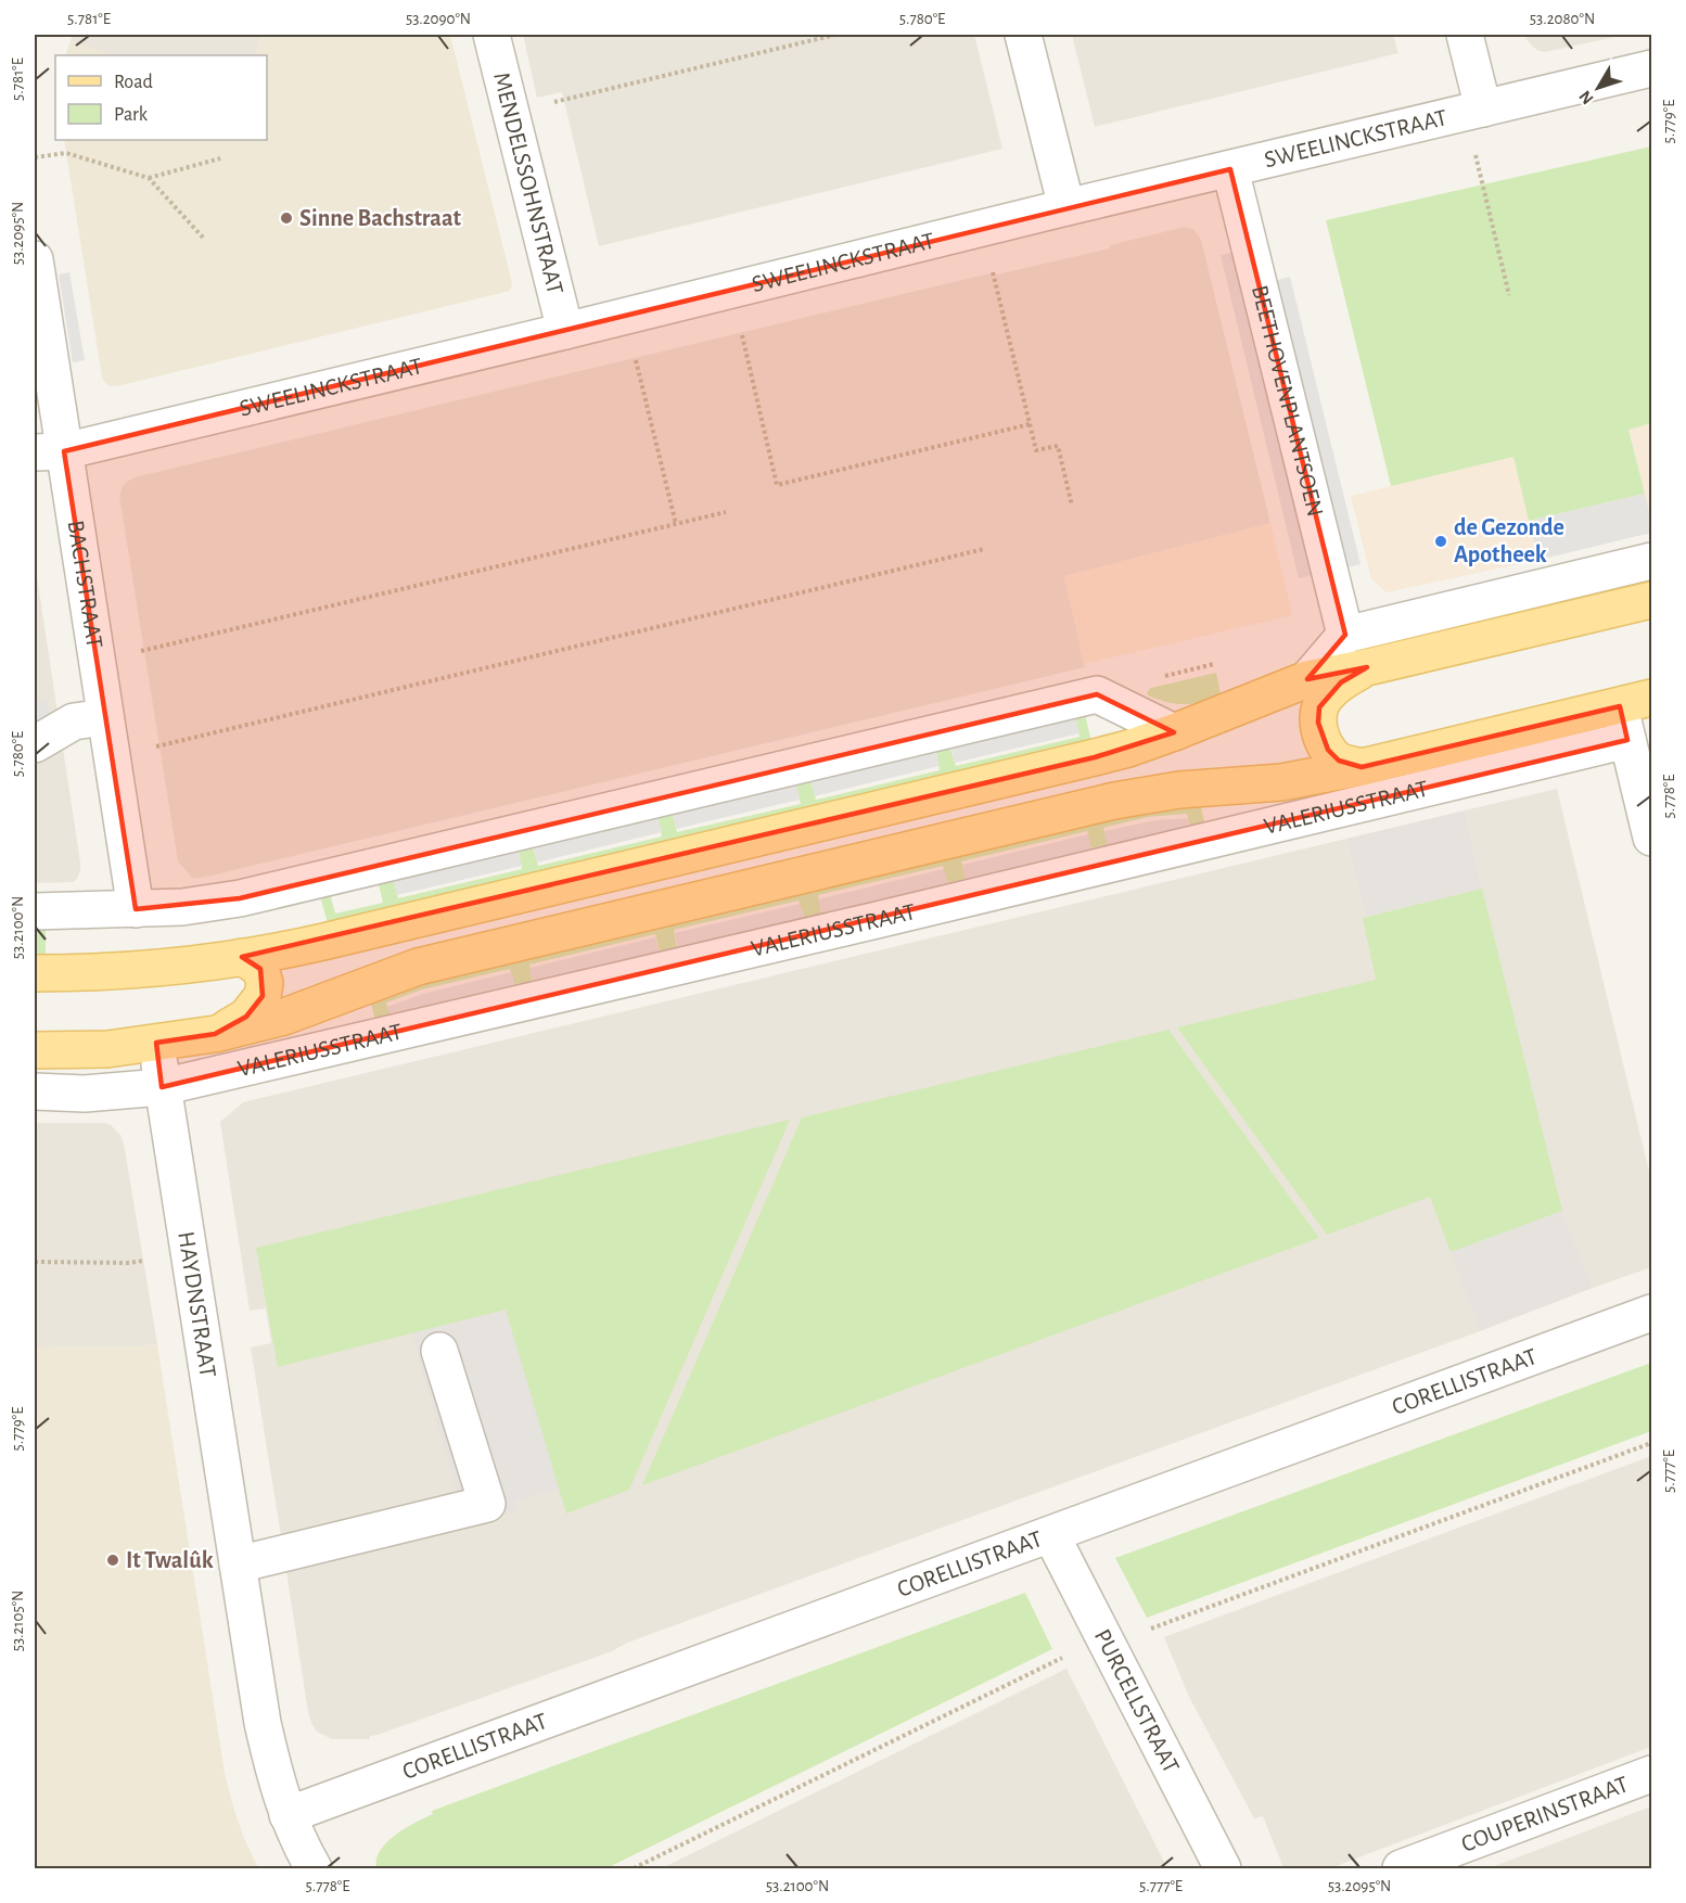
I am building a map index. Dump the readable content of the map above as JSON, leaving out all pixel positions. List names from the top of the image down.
{
  "streets": {
    "main road": ["VALERIUSSTRAAT"],
    "street": [
      "SWEELINCKSTRAAT",
      "MENDELSSOHNSTRAAT",
      "BEETHOVENPLANTSOEN",
      "BACHSTRAAT",
      "HAYDNSTRAAT",
      "CORELLISTRAAT",
      "PURCELLSTRAAT",
      "COUPERINSTRAAT"
    ]
  },
  "crossings": [
    ["SWEELINCKSTRAAT", "MENDELSSOHNSTRAAT"],
    ["SWEELINCKSTRAAT", "BEETHOVENPLANTSOEN"],
    ["SWEELINCKSTRAAT", "BACHSTRAAT"],
    ["BEETHOVENPLANTSOEN", "VALERIUSSTRAAT"],
    ["VALERIUSSTRAAT", "HAYDNSTRAAT"],
    ["HAYDNSTRAAT", "CORELLISTRAAT"],
    ["CORELLISTRAAT", "PURCELLSTRAAT"]
  ],
  "places": ["Sinne Bachstraat", "de Gezonde Apotheek", "It Twalûk"],
  "legend": ["Road", "Park"],
  "north": "bottom left",
  "coordinates": [
    "5.781°E",
    "53.2090°N",
    "5.780°E",
    "53.2080°N",
    "5.779°E",
    "53.2095°N",
    "5.778°E",
    "53.2100°N",
    "5.777°E",
    "53.2105°N"
  ]
}
